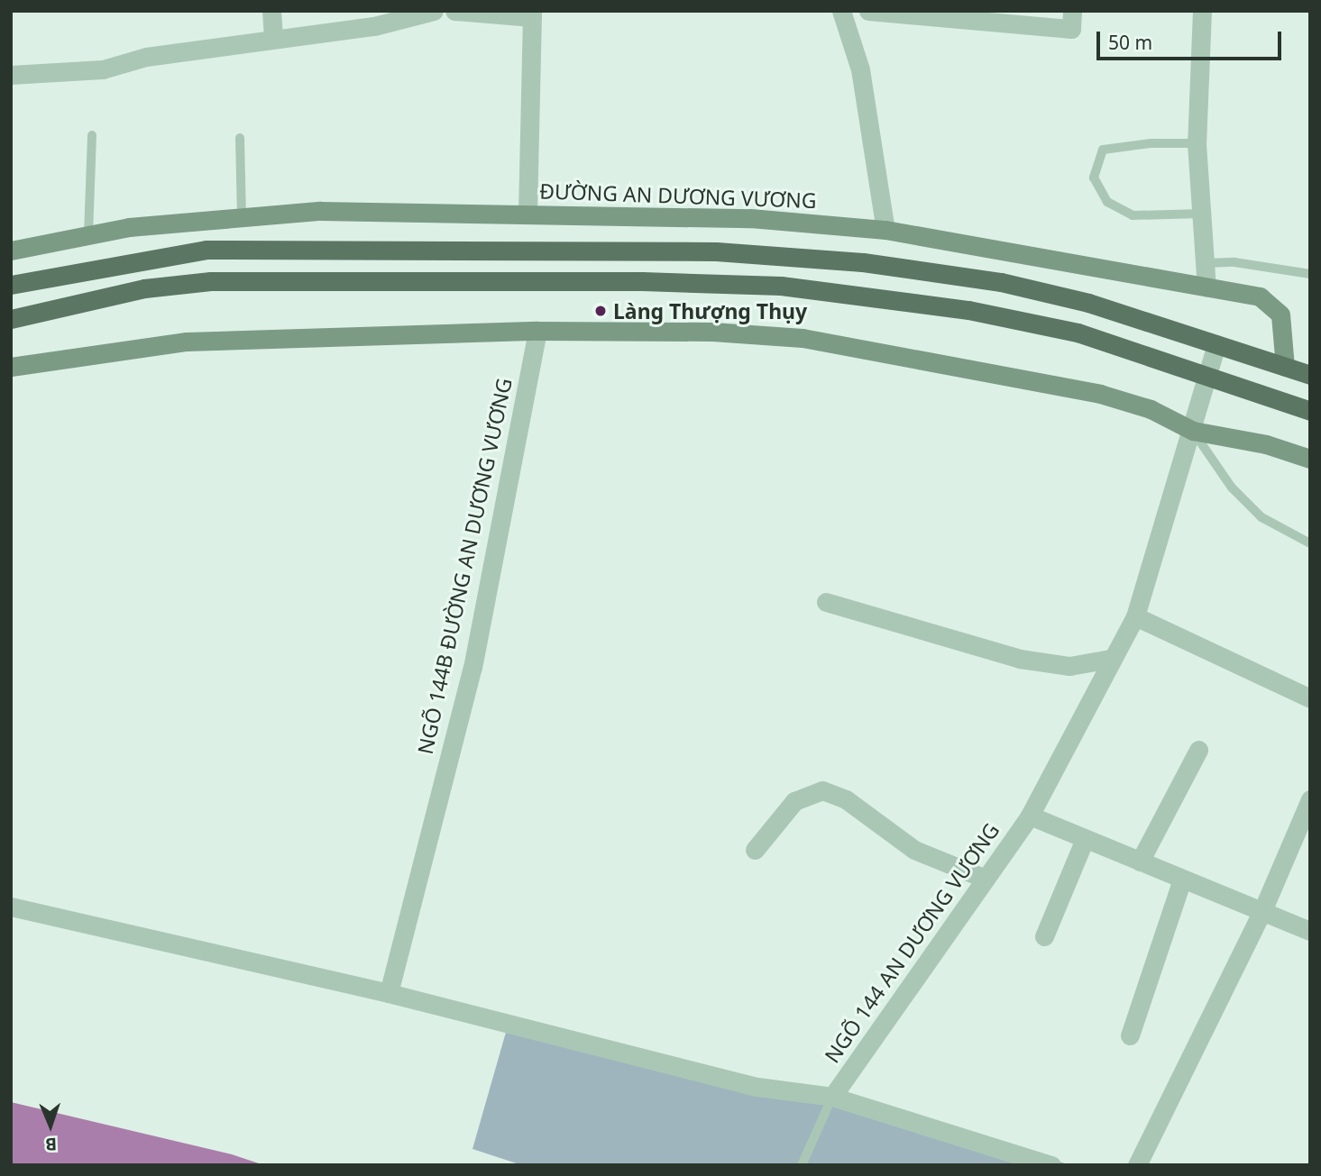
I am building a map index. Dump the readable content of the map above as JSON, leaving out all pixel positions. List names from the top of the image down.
{
  "streets": {
    "street": ["ĐƯỜNG AN DƯƠNG VƯƠNG", "NGÕ 144B ĐƯỜNG AN DƯƠNG VƯƠNG", "NGÕ 144 AN DƯƠNG VƯƠNG"]
  },
  "places": ["Làng Thượng Thụy"],
  "scale_bar": "50 m",
  "north": "bottom"
}
